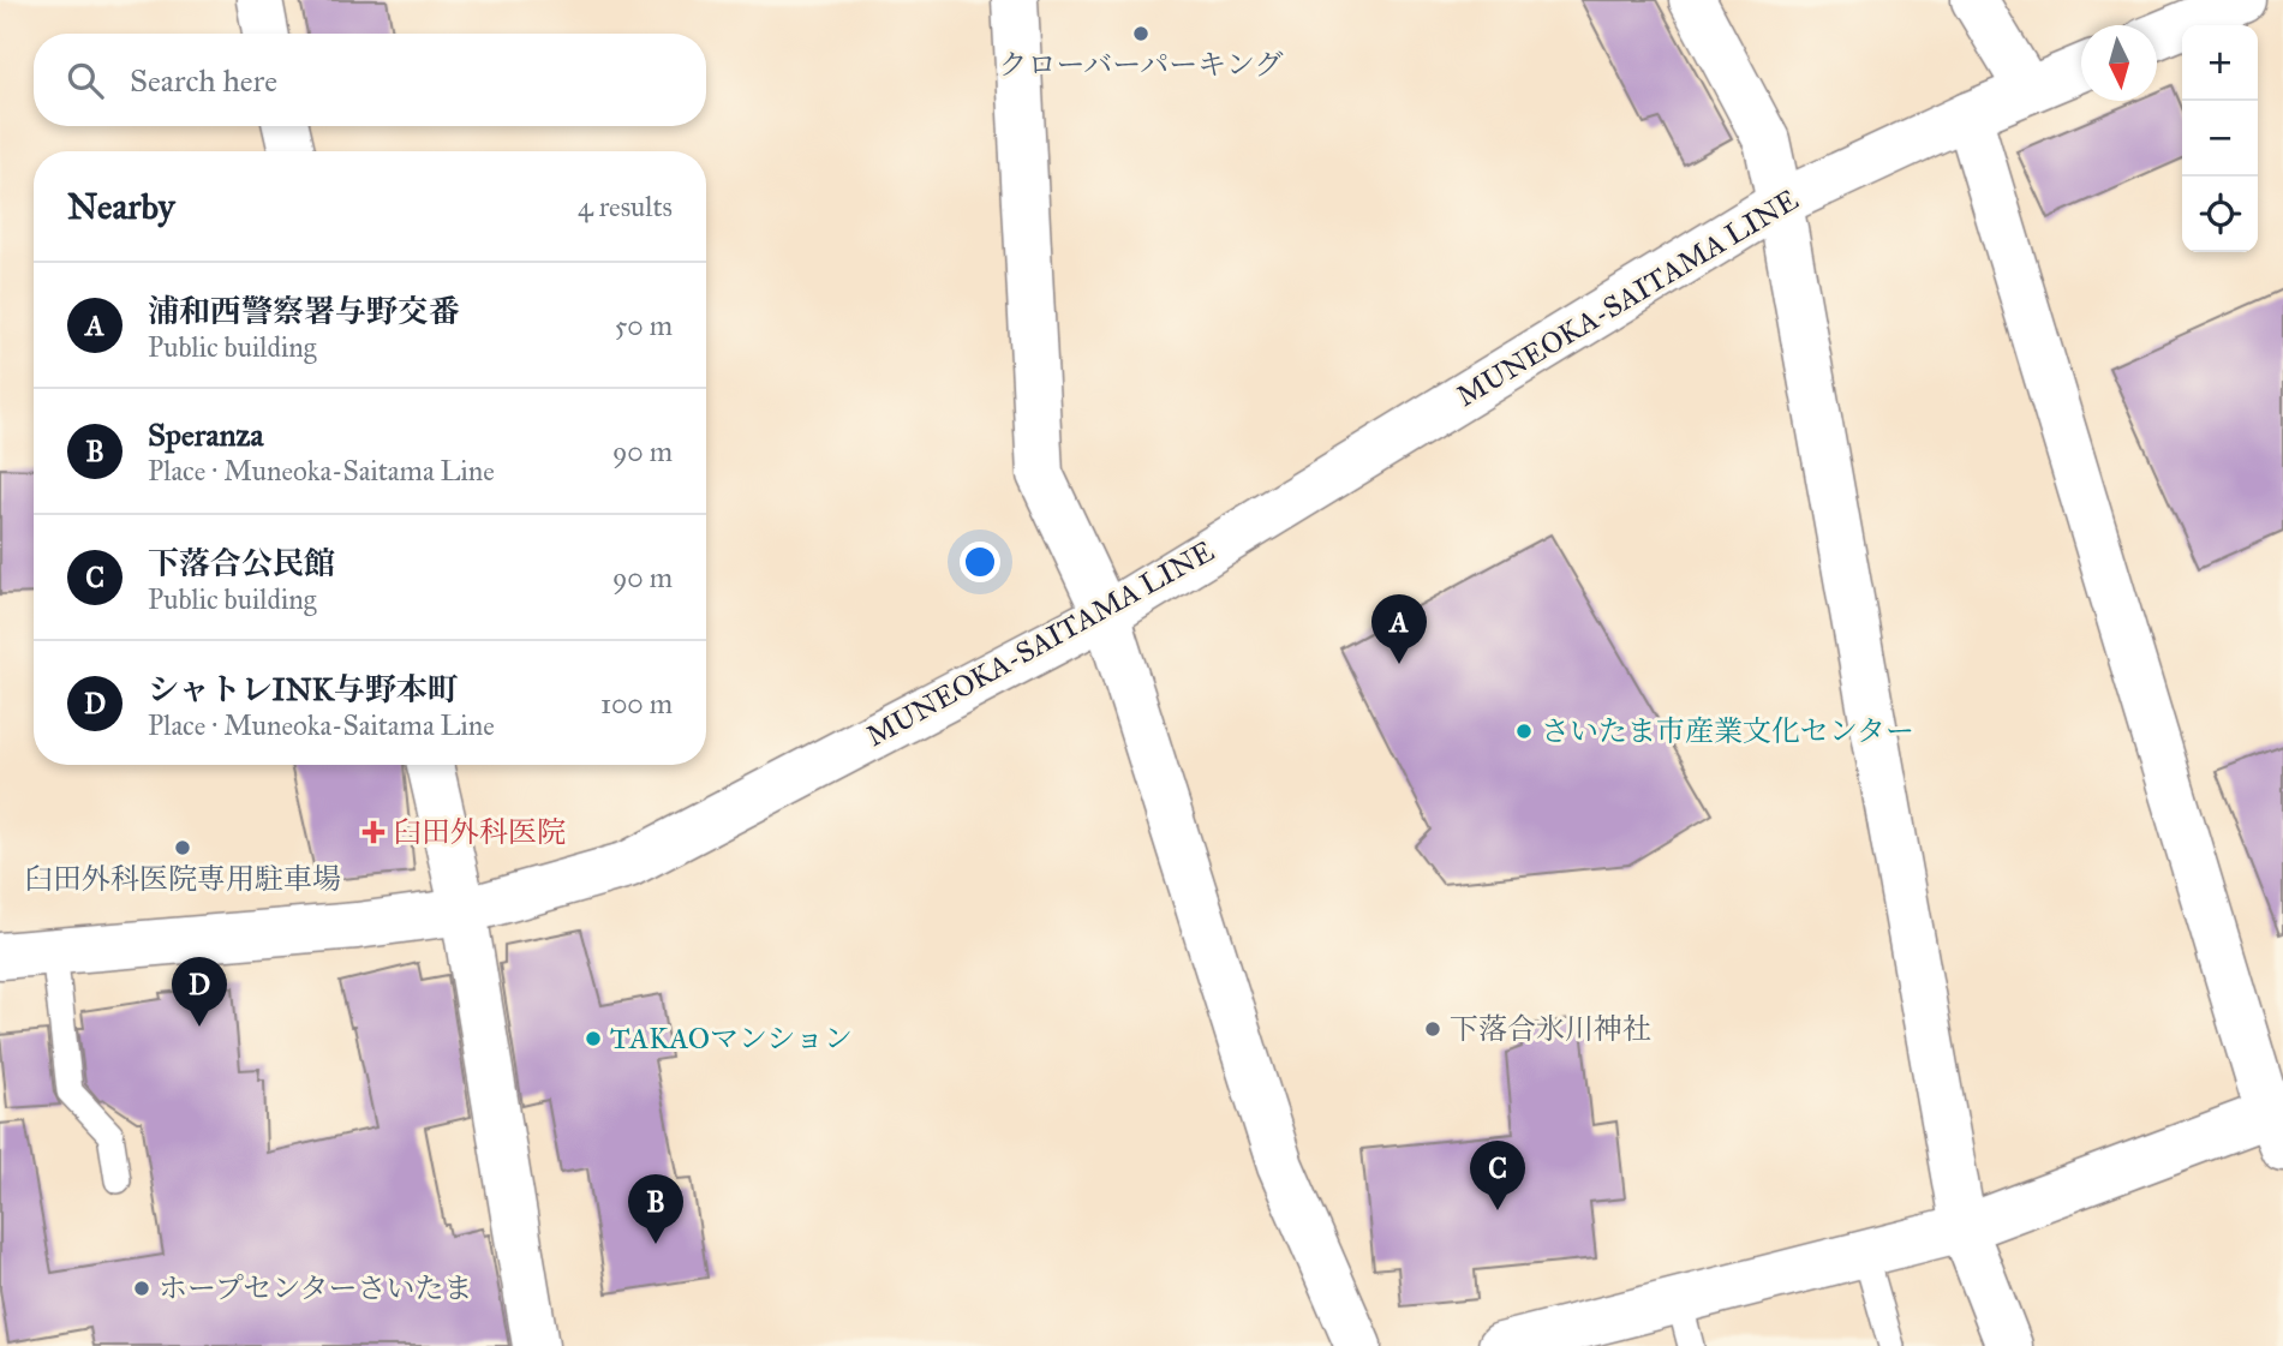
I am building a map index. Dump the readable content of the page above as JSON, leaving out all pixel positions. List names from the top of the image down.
{
  "streets": {
    "street": ["MUNEOKA-SAITAMA LINE"]
  },
  "places": {
    "other": [
      "クローバーパーキング",
      "さいたま市産業文化センター",
      "臼田外科医院専用駐車場",
      "下落合氷川神社",
      "TAKAOマンション",
      "ホープセンターさいたま"
    ],
    "health": ["臼田外科医院"]
  },
  "north": "bottom",
  "page": {
    "map_buttons": ["+", "−"],
    "search": "Search here",
    "heading": ["Nearby", "4 results"],
    "list": [
      {
        "mark": "A",
        "name": "浦和西警察署与野交番",
        "note": "Public building",
        "value": "50 m"
      },
      {
        "mark": "B",
        "name": "Speranza",
        "note": "Place · Muneoka-Saitama Line",
        "value": "90 m"
      },
      {
        "mark": "C",
        "name": "下落合公民館",
        "note": "Public building",
        "value": "90 m"
      },
      {
        "mark": "D",
        "name": "シャトレINK与野本町",
        "note": "Place · Muneoka-Saitama Line",
        "value": "100 m"
      }
    ],
    "pins": [
      "A",
      "D",
      "C",
      "B"
    ]
  }
}
